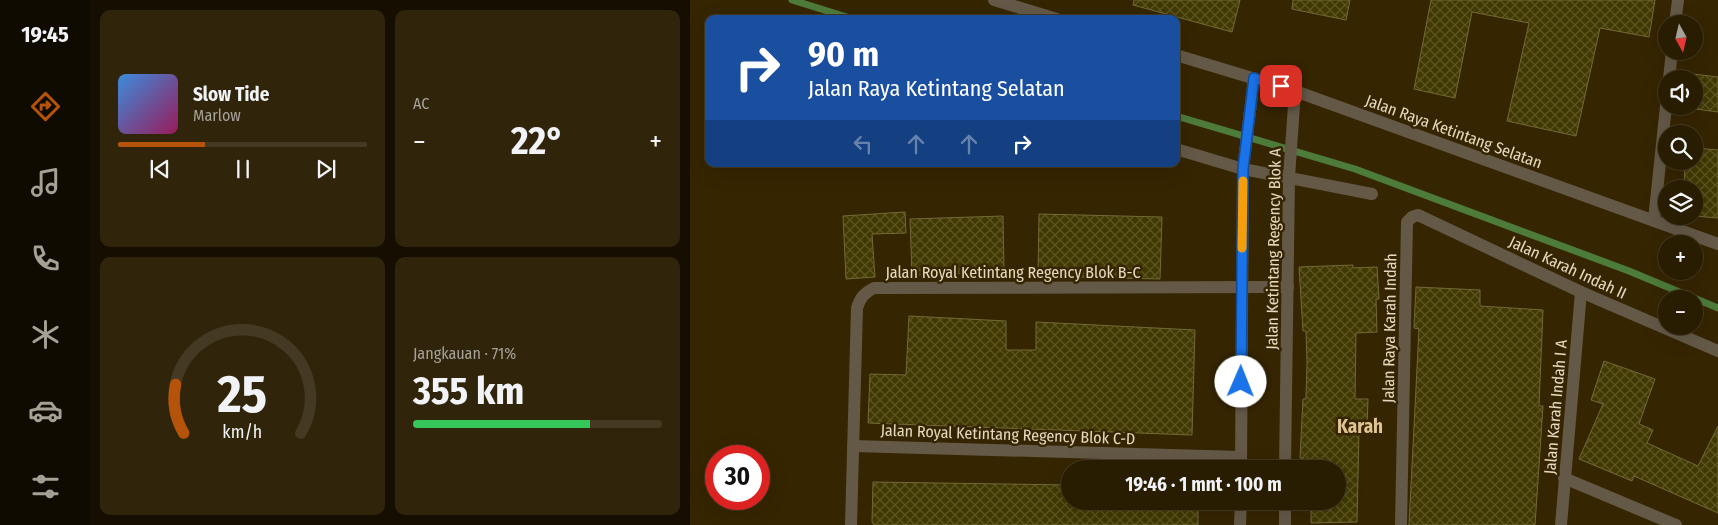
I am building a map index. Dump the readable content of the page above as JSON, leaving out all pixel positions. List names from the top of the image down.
{
  "streets": {
    "street": [
      "Jalan Raya Ketintang Selatan",
      "Jalan Ketintang Regency Blok A",
      "Jalan Karah Indah II",
      "Jalan Royal Ketintang Regency Blok B-C",
      "Jalan Raya Karah Indah",
      "Jalan Karah Indah I A",
      "Jalan Royal Ketintang Regency Blok C-D"
    ]
  },
  "crossings": [
    ["Jalan Raya Ketintang Selatan", "Jalan Ketintang Regency Blok A"],
    ["Jalan Ketintang Regency Blok A", "Jalan Royal Ketintang Regency Blok B-C"],
    ["Jalan Karah Indah II", "Jalan Raya Karah Indah"],
    ["Jalan Karah Indah II", "Jalan Karah Indah I A"],
    ["Jalan Royal Ketintang Regency Blok B-C", "Jalan Royal Ketintang Regency Blok C-D"]
  ],
  "districts": ["Karah"],
  "north": "bottom",
  "page": {
    "tabs": "19:45",
    "tile": [
      "AC",
      ["Jangkauan · 71%", "355 km"]
    ],
    "map_buttons": ["+", "−"],
    "turn": ["90 m", "Jalan Raya Ketintang Selatan"],
    "song": ["Slow Tide", "Marlow"],
    "heat": ["−", "22°", "+"],
    "limit": "30",
    "trip": "19:46 · 1 mnt · 100 m",
    "gauge": ["25", "km/h"]
  }
}
